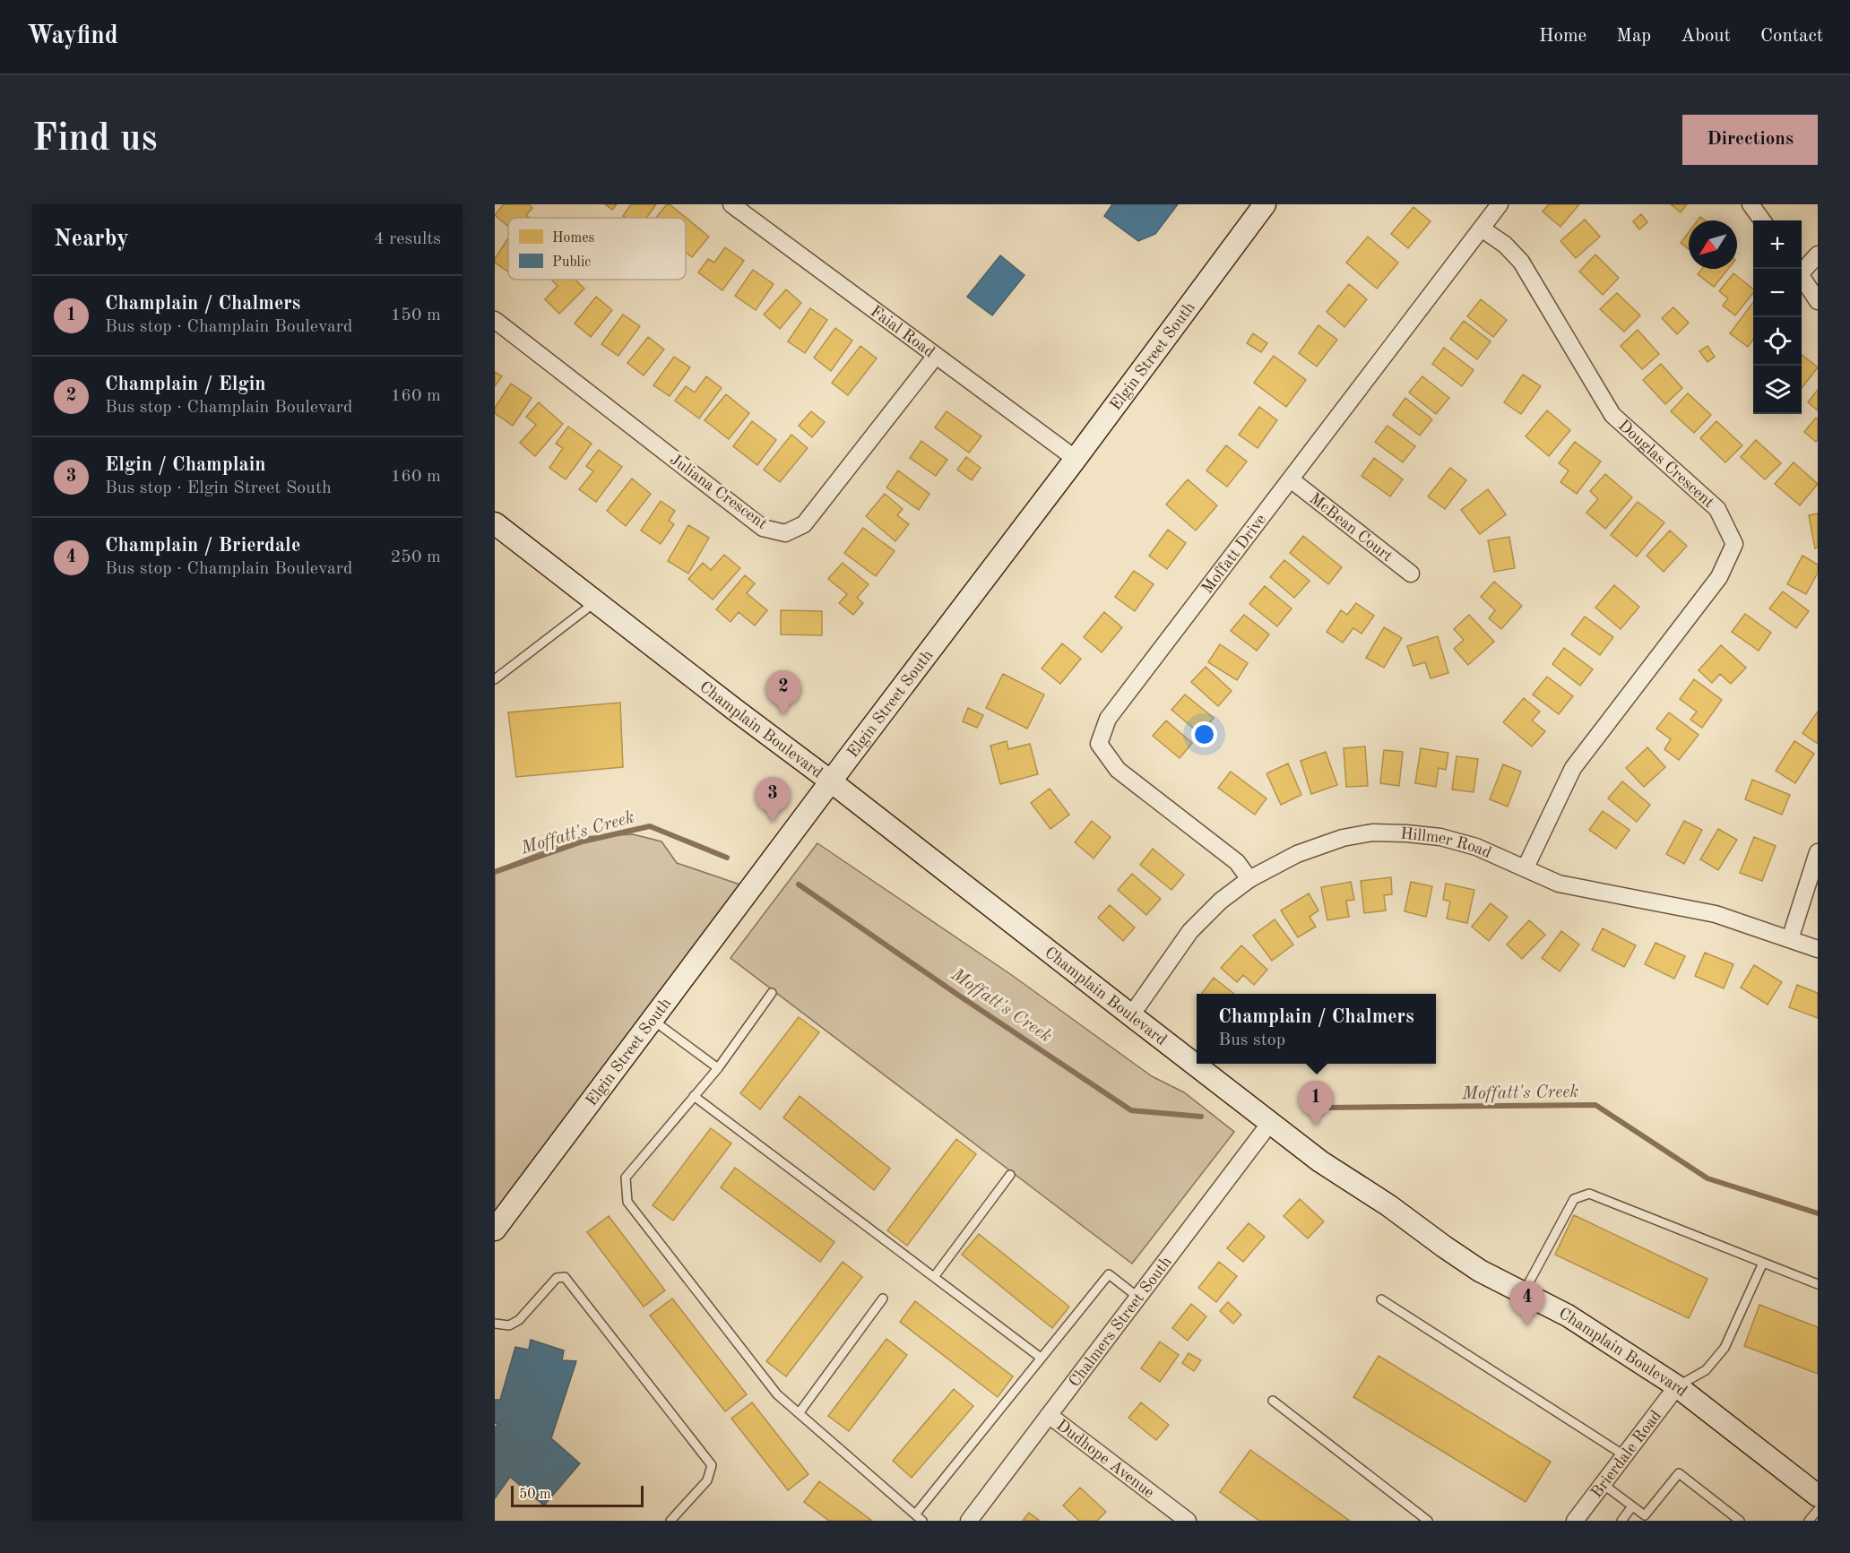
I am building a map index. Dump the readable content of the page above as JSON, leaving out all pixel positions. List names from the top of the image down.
{
  "streets": {
    "street": [
      "Faial Road",
      "Elgin Street South",
      "Douglas Crescent",
      "Juliana Crescent",
      "McBean Court",
      "Moffatt Drive",
      "Champlain Boulevard",
      "Hillmer Road",
      "Chalmers Street South",
      "Brierdale Road",
      "Dudhope Avenue"
    ]
  },
  "crossings": [
    ["Faial Road", "Elgin Street South"],
    ["Faial Road", "Juliana Crescent"],
    ["Elgin Street South", "Champlain Boulevard"],
    ["Douglas Crescent", "Moffatt Drive"],
    ["Douglas Crescent", "Hillmer Road"],
    ["McBean Court", "Moffatt Drive"],
    ["Moffatt Drive", "Hillmer Road"],
    ["Champlain Boulevard", "Hillmer Road"],
    ["Champlain Boulevard", "Chalmers Street South"],
    ["Champlain Boulevard", "Brierdale Road"],
    ["Chalmers Street South", "Dudhope Avenue"]
  ],
  "water": ["Moffatt's Creek"],
  "legend": ["Homes", "Public"],
  "scale_bar": "50 m",
  "north": "bottom left",
  "page": {
    "header": "Wayfind",
    "nav": [
      "Home",
      "Map",
      "About",
      "Contact"
    ],
    "buttons": "Directions",
    "title": "Find us",
    "heading": ["Nearby", "4 results"],
    "map_buttons": ["+", "−"],
    "list": [
      {
        "mark": "1",
        "name": "Champlain / Chalmers",
        "note": "Bus stop · Champlain Boulevard",
        "value": "150 m"
      },
      {
        "mark": "2",
        "name": "Champlain / Elgin",
        "note": "Bus stop · Champlain Boulevard",
        "value": "160 m"
      },
      {
        "mark": "3",
        "name": "Elgin / Champlain",
        "note": "Bus stop · Elgin Street South",
        "value": "160 m"
      },
      {
        "mark": "4",
        "name": "Champlain / Brierdale",
        "note": "Bus stop · Champlain Boulevard",
        "value": "250 m"
      }
    ],
    "pins": [
      "2",
      "3",
      "1",
      "4"
    ],
    "popup": ["Champlain / Chalmers", "Bus stop"],
    "scale": "50 m"
  }
}
